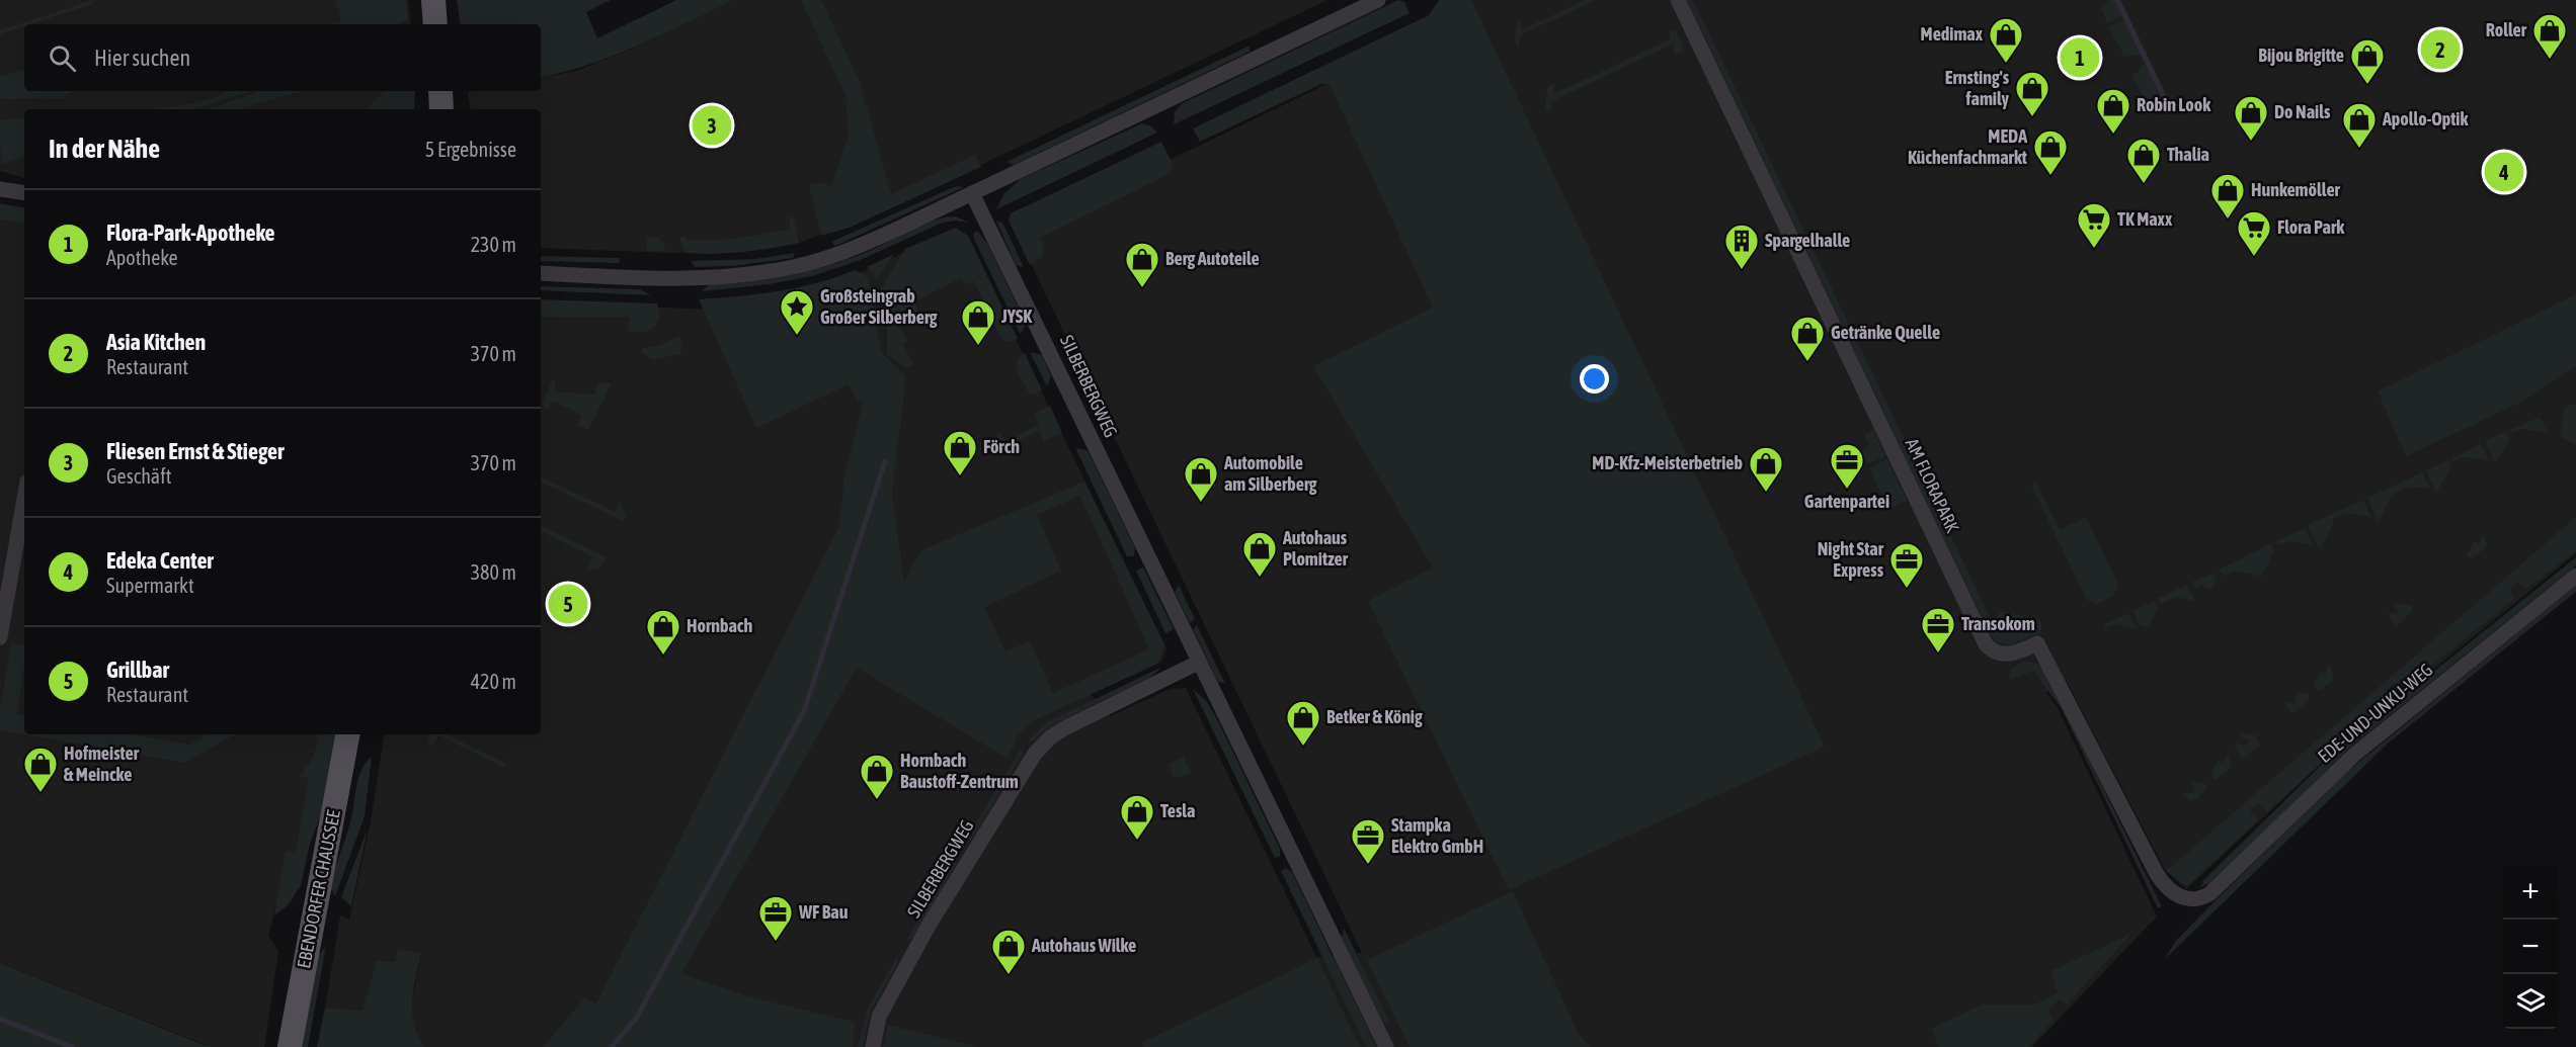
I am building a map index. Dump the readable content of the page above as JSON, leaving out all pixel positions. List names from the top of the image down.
{
  "streets": {
    "main road": ["EBENDORFER CHAUSSEE"],
    "street": ["SILBERBERGWEG", "AM FLORAPARK", "EDE-UND-UNKU-WEG"]
  },
  "crossings": [
    ["AM FLORAPARK", "EDE-UND-UNKU-WEG"]
  ],
  "places": {
    "shop": [
      "Roller",
      "Medimax",
      "Bijou Brigitte",
      "Ernsting's family",
      "Robin Look",
      "Do Nails",
      "Apollo-Optik",
      "MEDA Küchenfachmarkt",
      "Thalia",
      "Hunkemöller",
      "Berg Autoteile",
      "JYSK",
      "Getränke Quelle",
      "Förch",
      "MD-Kfz-Meisterbetrieb",
      "Automobile am Silberberg",
      "Autohaus Plomitzer",
      "Hornbach",
      "Betker & König",
      "Hofmeister & Meincke",
      "Hornbach Baustoff-Zentrum",
      "Tesla",
      "Autohaus Wilke"
    ],
    "supermarket": ["TK Maxx", "Flora Park"],
    "building": ["Spargelhalle"],
    "place": ["Großsteingrab Großer Silberberg"],
    "office": [
      "Gartenpartei",
      "Night Star Express",
      "Transokom",
      "Stampka Elektro GmbH",
      "WF Bau"
    ]
  },
  "page": {
    "search": "Hier suchen",
    "pins": [
      "2",
      "1",
      "3",
      "4",
      "5"
    ],
    "heading": ["In der Nähe", "5 Ergebnisse"],
    "list": [
      {
        "mark": "1",
        "name": "Flora-Park-Apotheke",
        "note": "Apotheke",
        "value": "230 m"
      },
      {
        "mark": "2",
        "name": "Asia Kitchen",
        "note": "Restaurant",
        "value": "370 m"
      },
      {
        "mark": "3",
        "name": "Fliesen Ernst & Stieger",
        "note": "Geschäft",
        "value": "370 m"
      },
      {
        "mark": "4",
        "name": "Edeka Center",
        "note": "Supermarkt",
        "value": "380 m"
      },
      {
        "mark": "5",
        "name": "Grillbar",
        "note": "Restaurant",
        "value": "420 m"
      }
    ],
    "map_buttons": ["+", "−"]
  }
}
